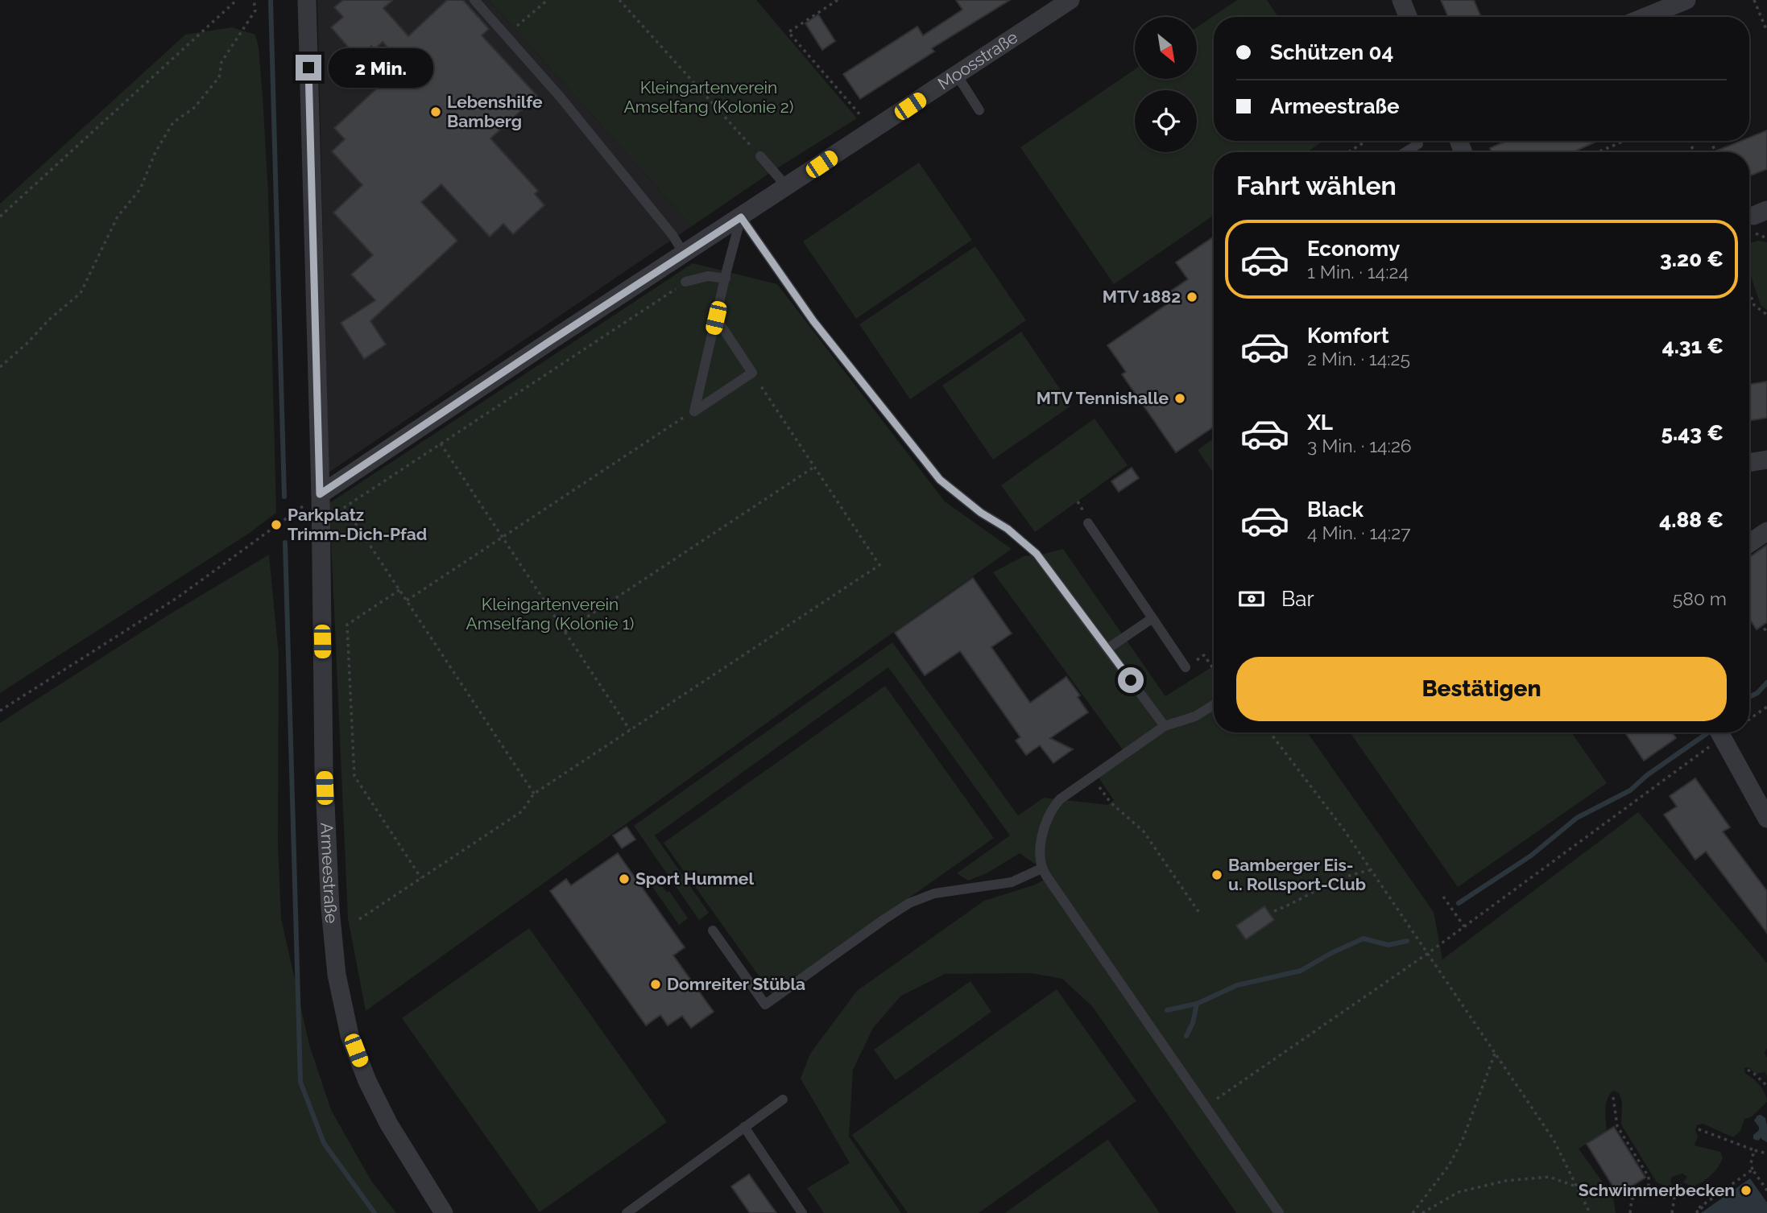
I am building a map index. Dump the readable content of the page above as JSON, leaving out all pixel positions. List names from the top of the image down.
{
  "streets": {
    "street": ["Moosstraße", "Armeestraße"]
  },
  "crossings": [
    ["Moosstraße", "Armeestraße"]
  ],
  "parks": ["Kleingartenverein Amselfang (Kolonie 2)", "Kleingartenverein Amselfang (Kolonie 1)"],
  "places": [
    "Lebenshilfe Bamberg",
    "MTV 1882",
    "MTV Tennishalle",
    "Parkplatz Trimm-Dich-Pfad",
    "Bamberger Eis- u. Rollsport-Club",
    "Sport Hummel",
    "Domreiter Stübla",
    "Schwimmerbecken"
  ],
  "north": "bottom right",
  "page": {
    "banner": ["Schützen 04", "Armeestraße"],
    "bubble": "2 Min.",
    "heading": "Fahrt wählen",
    "list": [
      {
        "name": "Economy",
        "note": "1 Min. · 14:24",
        "value": "3.20 €"
      },
      {
        "name": "Komfort",
        "note": "2 Min. · 14:25",
        "value": "4.31 €"
      },
      {
        "name": "XL",
        "note": "3 Min. · 14:26",
        "value": "5.43 €"
      },
      {
        "name": "Black",
        "note": "4 Min. · 14:27",
        "value": "4.88 €"
      }
    ],
    "pay": ["Bar", "580 m"],
    "buttons": "Bestätigen"
  }
}
